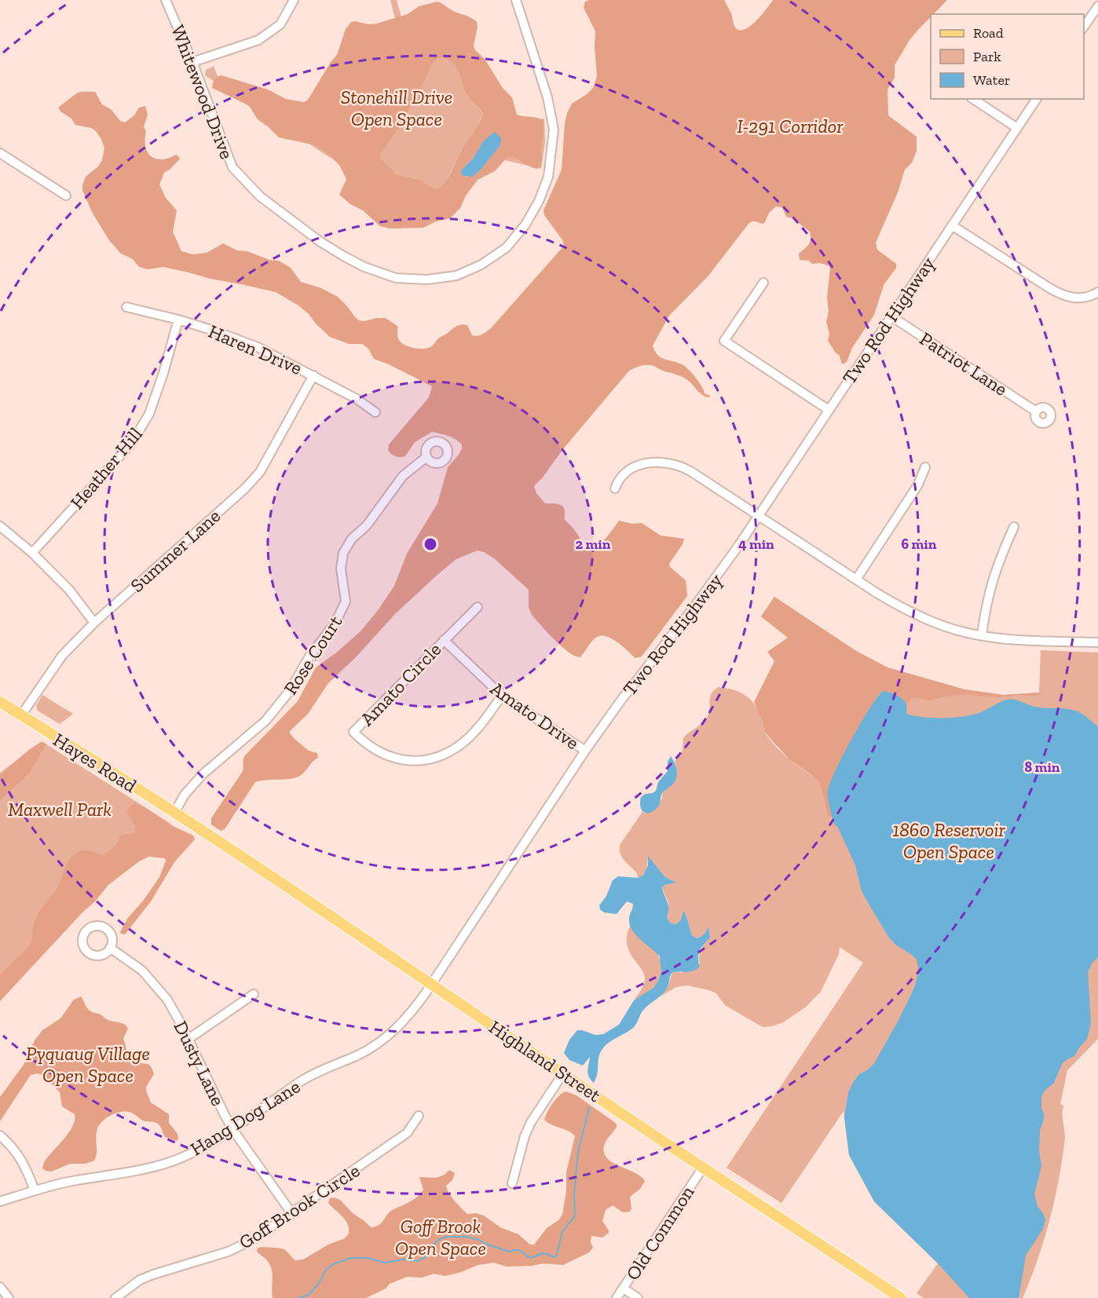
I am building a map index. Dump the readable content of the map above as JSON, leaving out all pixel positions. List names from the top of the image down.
{
  "streets": {
    "main road": ["Hayes Road", "Highland Street"],
    "street": [
      "Whitewood Drive",
      "Two Rod Highway",
      "Haren Drive",
      "Patriot Lane",
      "Heather Hill",
      "Summer Lane",
      "Rose Court",
      "Amato Circle",
      "Amato Drive",
      "Dusty Lane",
      "Hang Dog Lane",
      "Goff Brook Circle",
      "Old Common"
    ]
  },
  "crossings": [
    ["Two Rod Highway", "Patriot Lane"],
    ["Two Rod Highway", "Amato Drive"],
    ["Two Rod Highway", "Highland Street"],
    ["Two Rod Highway", "Hang Dog Lane"],
    ["Haren Drive", "Heather Hill"],
    ["Haren Drive", "Summer Lane"],
    ["Summer Lane", "Hayes Road"],
    ["Rose Court", "Hayes Road"],
    ["Amato Circle", "Amato Drive"],
    ["Hayes Road", "Highland Street"],
    ["Highland Street", "Hang Dog Lane"],
    ["Highland Street", "Old Common"],
    ["Dusty Lane", "Hang Dog Lane"],
    ["Dusty Lane", "Goff Brook Circle"]
  ],
  "parks": [
    "Stonehill Drive Open Space",
    "I-291 Corridor",
    "Maxwell Park",
    "1860 Reservoir Open Space",
    "Pyquaug Village Open Space",
    "Goff Brook Open Space"
  ],
  "legend": ["Road", "Park", "Water"],
  "rings": [
    "2 min",
    "4 min",
    "6 min",
    "8 min"
  ]
}
